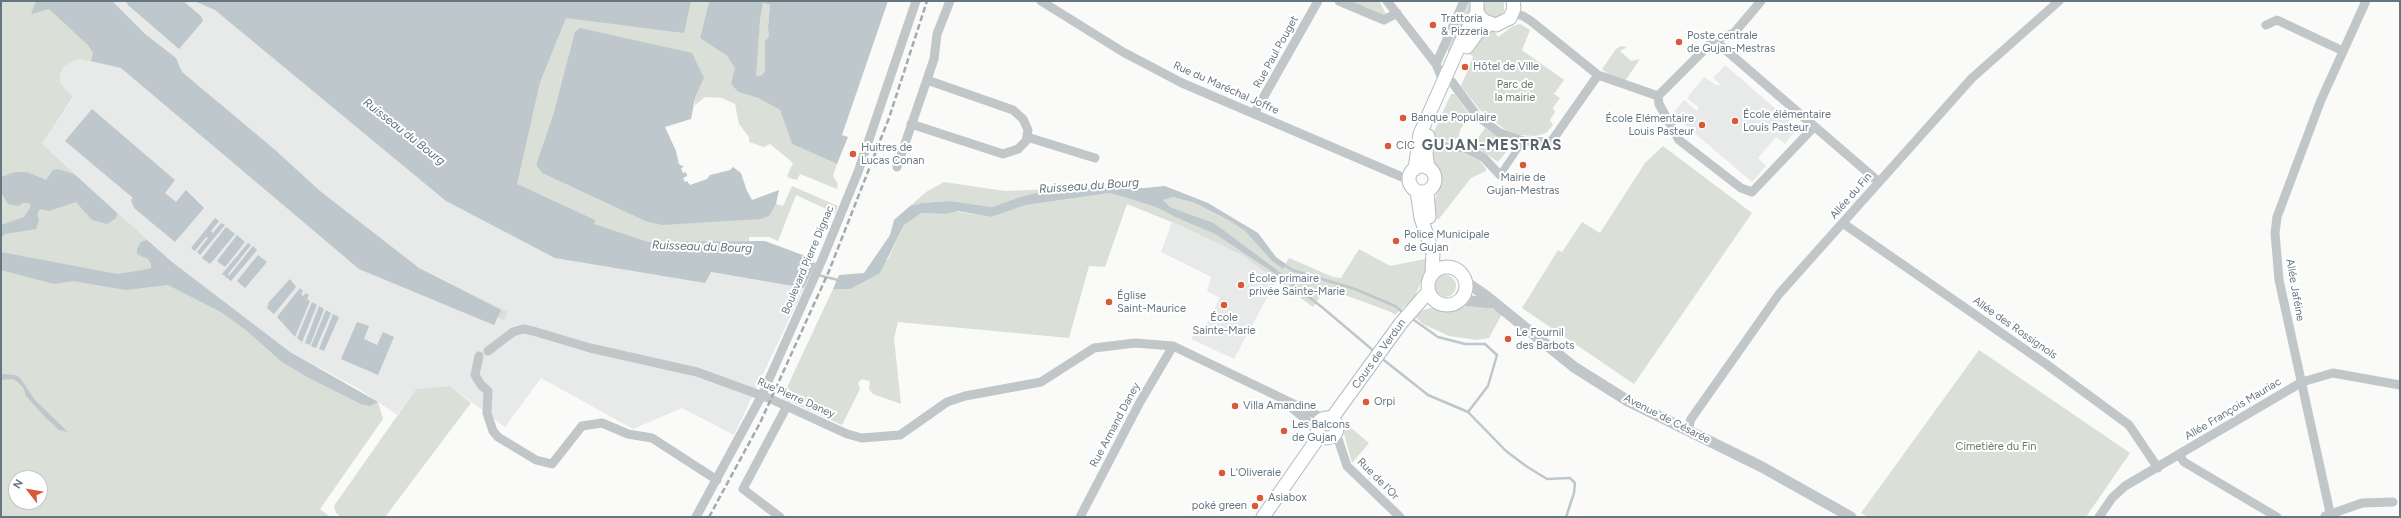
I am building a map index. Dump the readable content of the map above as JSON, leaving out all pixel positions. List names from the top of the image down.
{
  "streets": {
    "main road": ["Cours de Verdun"],
    "street": [
      "Rue Paul Pouget",
      "Rue du Maréchal Joffre",
      "Allée du Fin",
      "Boulevard Pierre Dignac",
      "Allée Jaféine",
      "Allée des Rossignols",
      "Rue Pierre Daney",
      "Allée François Mauriac",
      "Avenue de Césarée",
      "Rue Armand Daney",
      "Rue de l'Or"
    ]
  },
  "crossings": [
    ["Rue Paul Pouget", "Rue du Maréchal Joffre"],
    ["Allée du Fin", "Allée des Rossignols"],
    ["Allée du Fin", "Avenue de Césarée"],
    ["Boulevard Pierre Dignac", "Rue Pierre Daney"],
    ["Allée Jaféine", "Allée François Mauriac"],
    ["Allée des Rossignols", "Allée François Mauriac"],
    ["Cours de Verdun", "Avenue de Césarée"],
    ["Rue Pierre Daney", "Rue Armand Daney"]
  ],
  "districts": ["GUJAN-MESTRAS"],
  "water": ["Ruisseau du Bourg"],
  "parks": ["Parc de la mairie", "Cimetière du Fin"],
  "places": [
    "Trattoria & Pizzeria",
    "Poste centrale de Gujan-Mestras",
    "Hôtel de Ville",
    "Banque Populaire",
    "École élémentaire Louis Pasteur",
    "École Elémentaire Louis Pasteur",
    "CIC",
    "Huitres de Lucas Conan",
    "Mairie de Gujan-Mestras",
    "Police Municipale de Gujan",
    "École primaire privée Sainte-Marie",
    "Église Saint-Maurice",
    "École Sainte-Marie",
    "Le Fournil des Barbots",
    "Orpi",
    "Villa Amandine",
    "Les Balcons de Gujan",
    "L'Oliveraie",
    "Asiabox",
    "poké green"
  ],
  "north": "top left"
}
